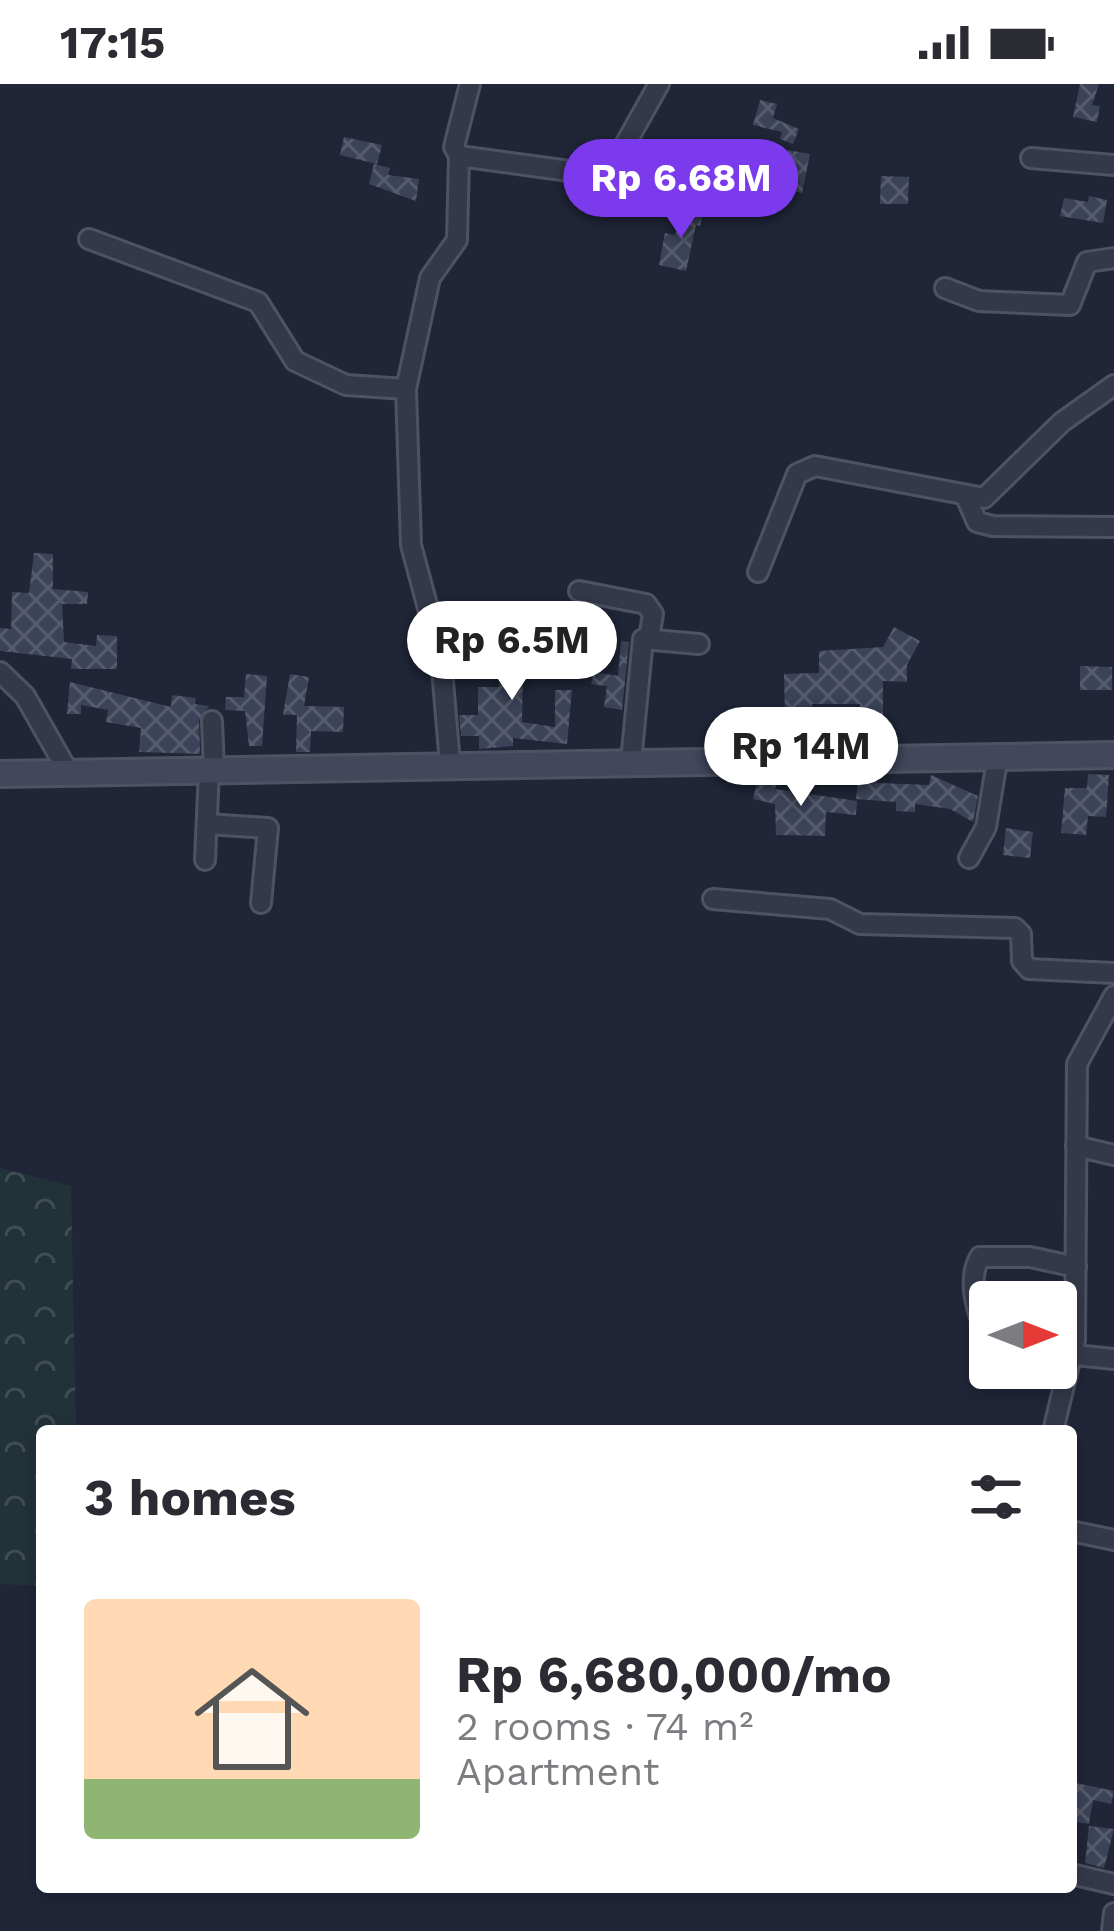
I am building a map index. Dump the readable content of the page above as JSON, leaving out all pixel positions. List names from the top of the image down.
{
  "north": "right",
  "page": {
    "status": "17:15",
    "price": ["Rp 6.68M", "Rp 6.5M", "Rp 14M"],
    "heading": "3 homes",
    "list": [
      {
        "name": "Rp 6,680,000/mo",
        "note": "2 rooms · 74 m² · Apartment"
      }
    ]
  }
}
